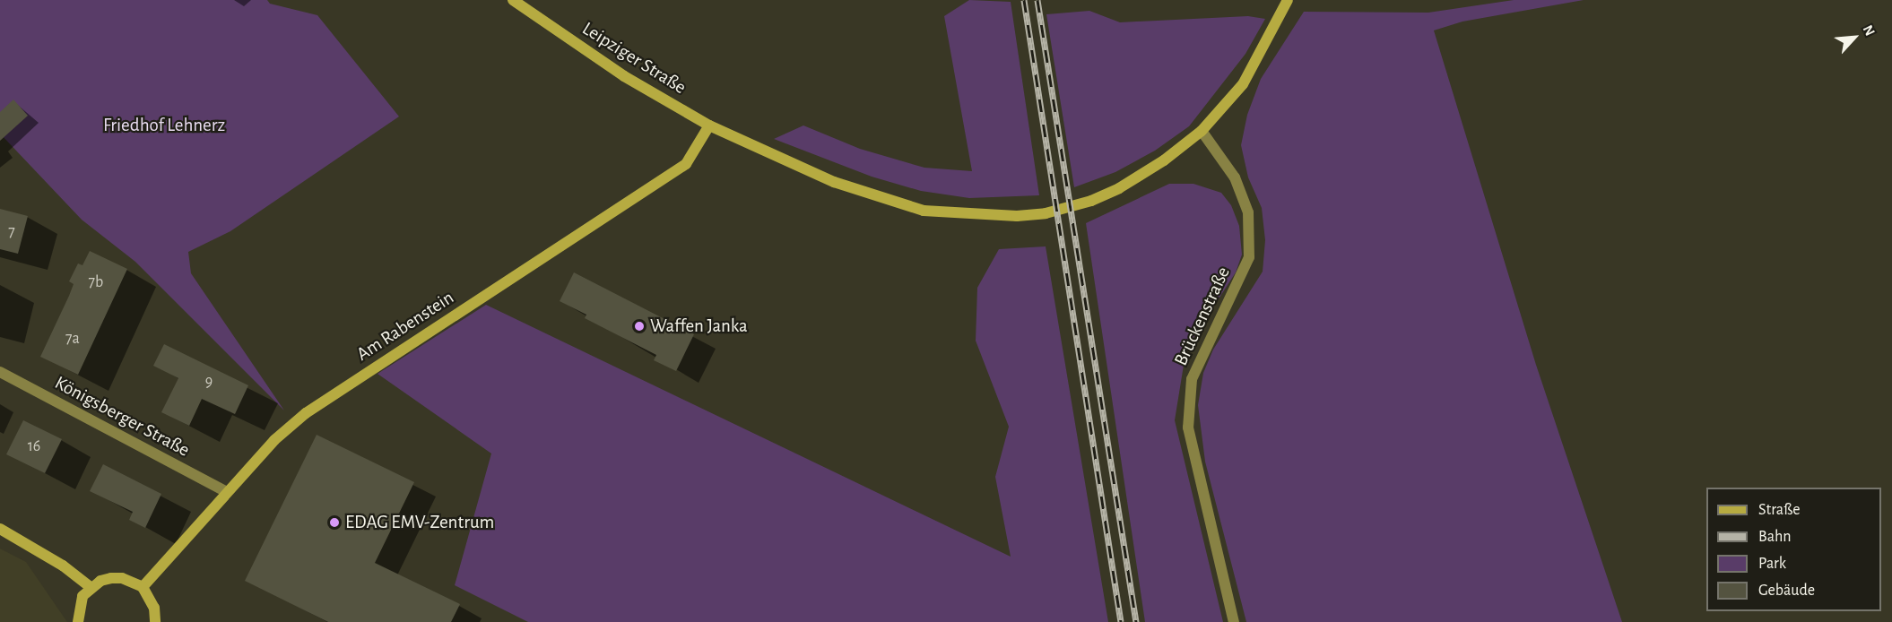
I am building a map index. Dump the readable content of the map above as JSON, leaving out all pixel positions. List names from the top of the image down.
{
  "streets": {
    "main road": ["Leipziger Straße", "Am Rabenstein"],
    "street": ["Brückenstraße", "Königsberger Straße"]
  },
  "crossings": [
    ["Leipziger Straße", "Brückenstraße"],
    ["Leipziger Straße", "Am Rabenstein"],
    ["Am Rabenstein", "Königsberger Straße"]
  ],
  "parks": ["Friedhof Lehnerz"],
  "places": ["Waffen Janka", "EDAG EMV-Zentrum"],
  "house_numbers": [
    "7",
    "7b",
    "7a",
    "9",
    "16"
  ],
  "legend": [
    "Straße",
    "Bahn",
    "Park",
    "Gebäude"
  ],
  "north": "top right"
}
